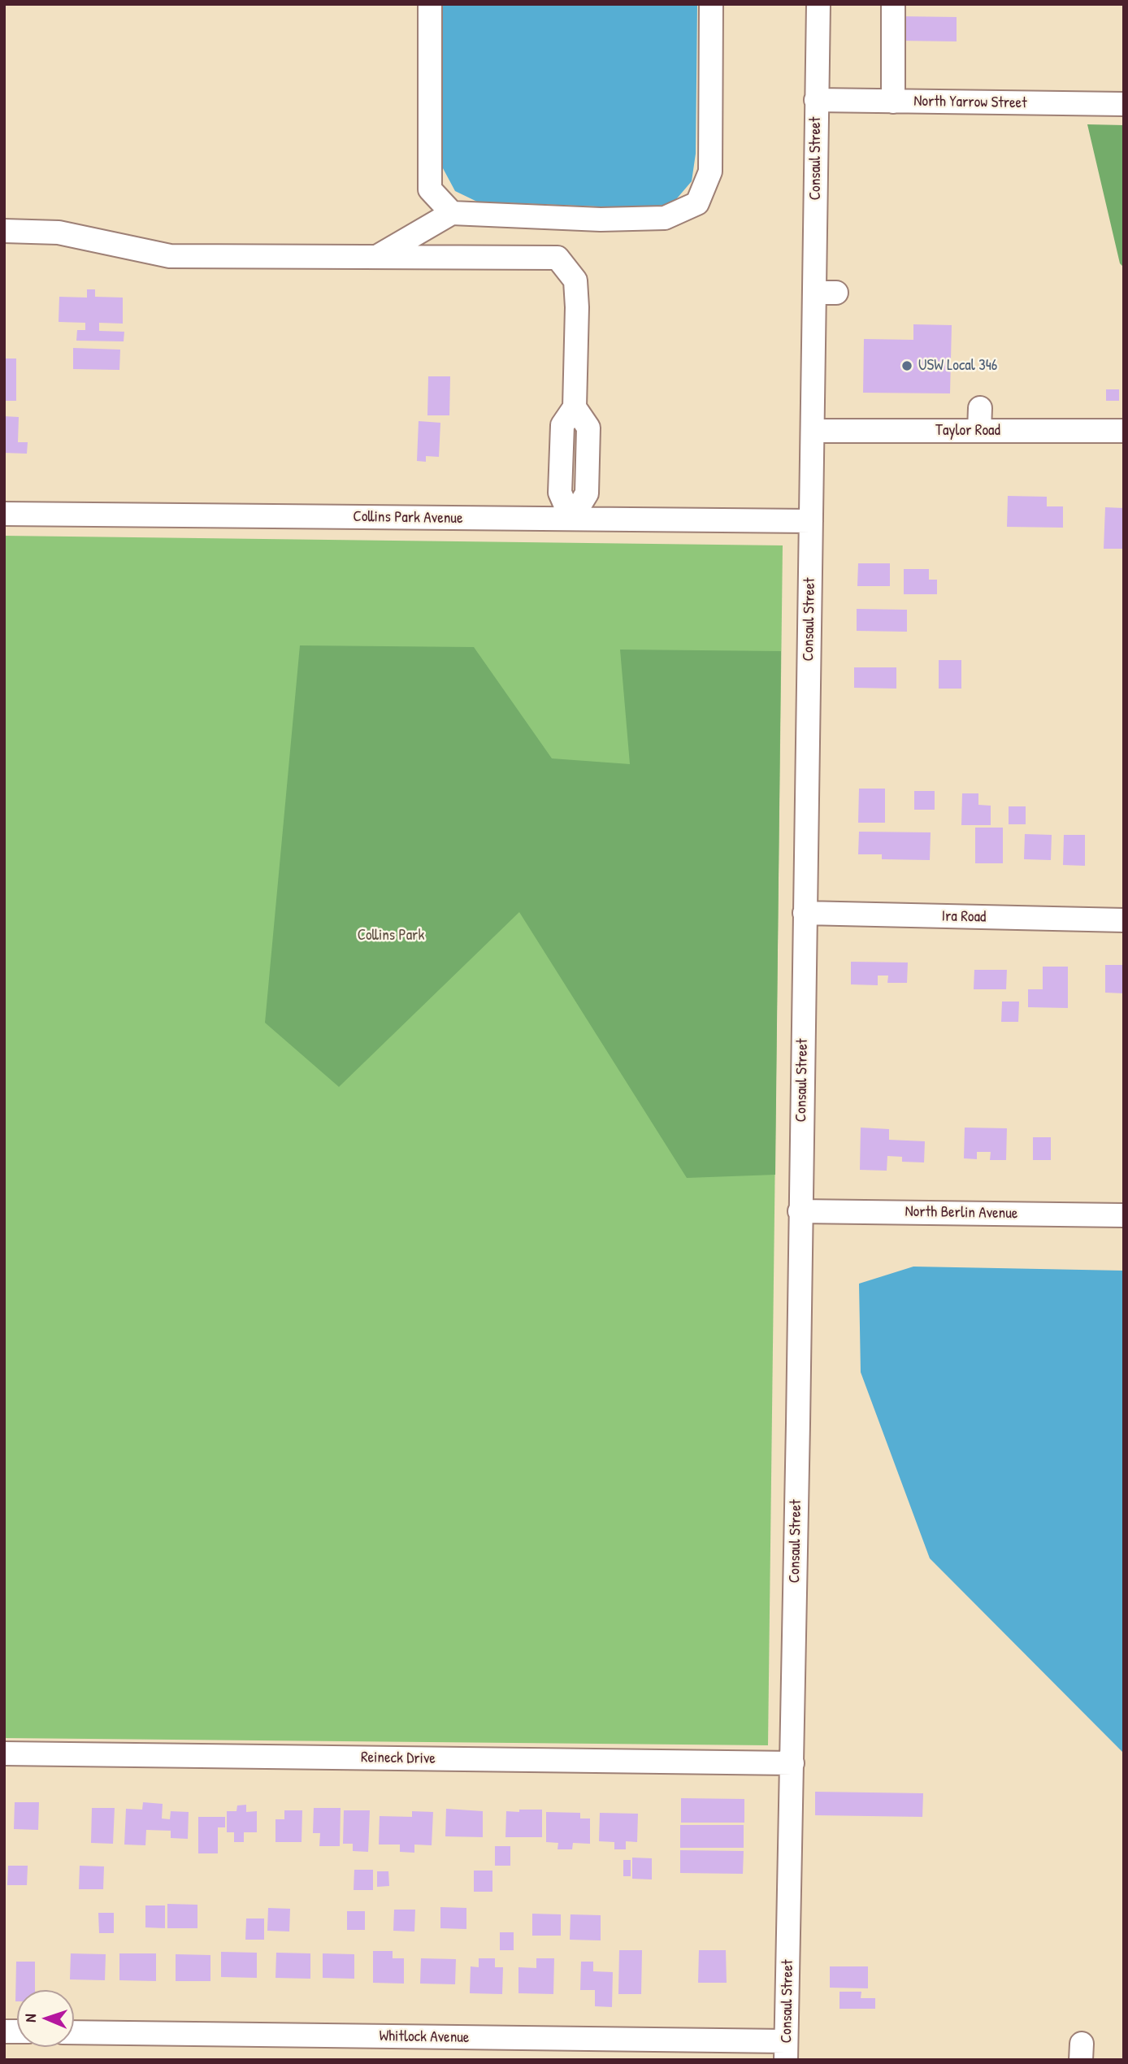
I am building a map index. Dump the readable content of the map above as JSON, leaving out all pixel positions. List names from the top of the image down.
{
  "streets": {
    "street": [
      "North Yarrow Street",
      "Consaul Street",
      "Taylor Road",
      "Collins Park Avenue",
      "Ira Road",
      "North Berlin Avenue",
      "Reineck Drive",
      "Whitlock Avenue"
    ]
  },
  "crossings": [
    ["North Yarrow Street", "Consaul Street"],
    ["Consaul Street", "Taylor Road"],
    ["Consaul Street", "Collins Park Avenue"],
    ["Consaul Street", "Ira Road"],
    ["Consaul Street", "North Berlin Avenue"],
    ["Consaul Street", "Reineck Drive"],
    ["Consaul Street", "Whitlock Avenue"]
  ],
  "parks": ["Collins Park"],
  "places": ["USW Local 346"],
  "north": "left"
}
